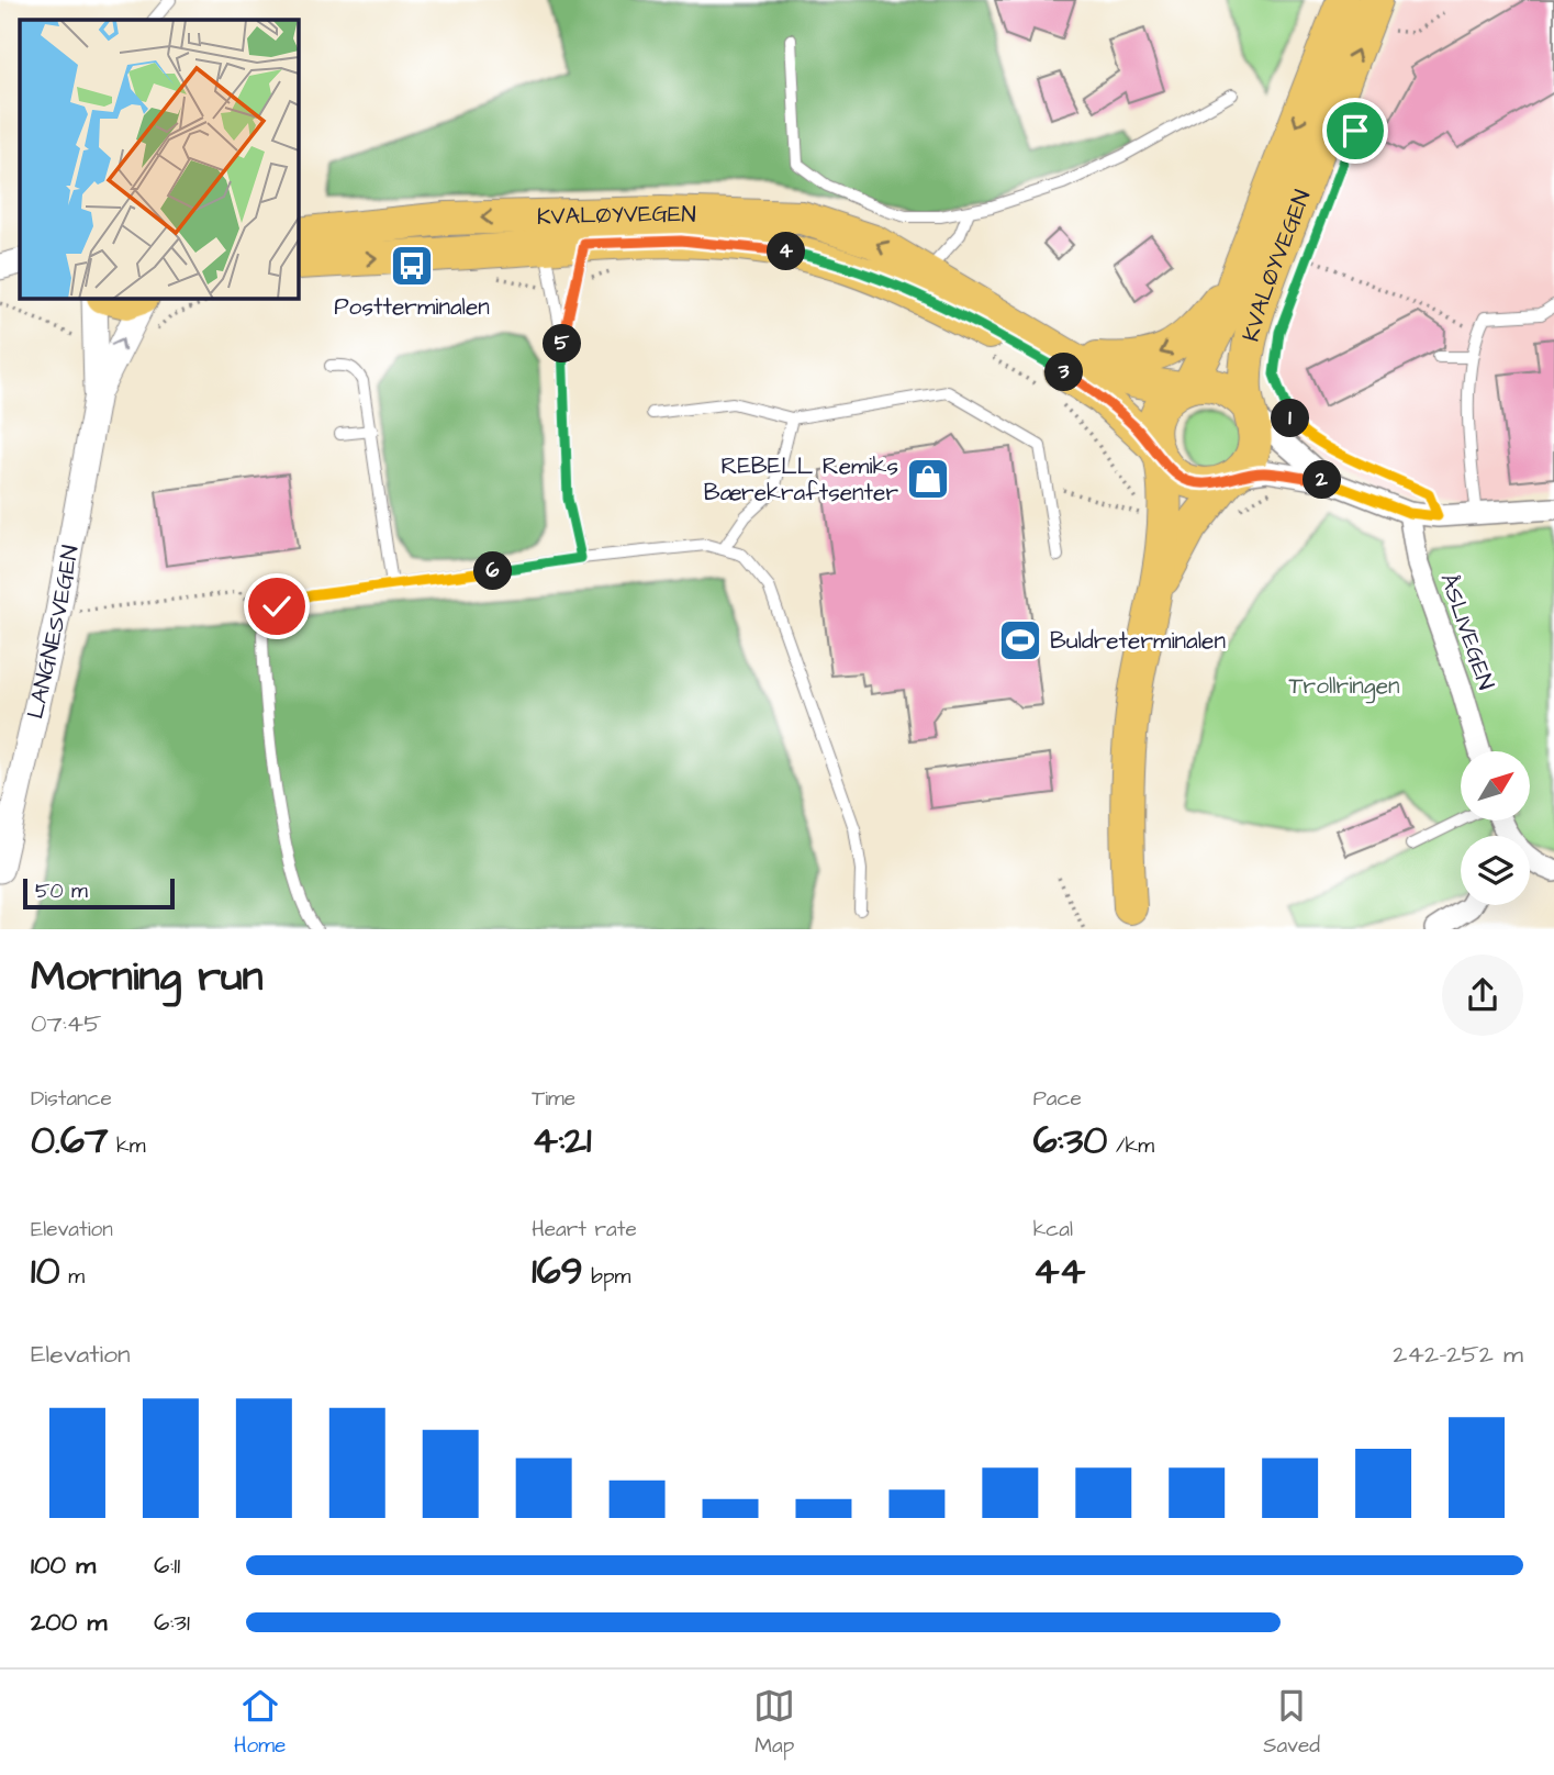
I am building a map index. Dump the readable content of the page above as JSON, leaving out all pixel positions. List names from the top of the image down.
{
  "streets": {
    "main road": ["KVALØYVEGEN"],
    "street": ["ÅSLIVEGEN", "LANGNESVEGEN"]
  },
  "parks": ["Trollringen"],
  "places": {
    "bus stop": ["Postterminalen"],
    "shop": ["REBELL Remiks Bærekraftsenter"],
    "sports": ["Buldreterminalen"]
  },
  "scale_bar": "50 m",
  "north": "top right",
  "page": {
    "pins": [
      "4",
      "5",
      "3",
      "1",
      "2",
      "6"
    ],
    "scale": "50 m",
    "heading": ["Morning run", "07:45"],
    "stats": [
      ["Distance", "0.67 km"],
      ["Time", "4:21"],
      ["Pace", "6:30 /km"],
      ["Elevation", "10 m"],
      ["Heart rate", "169 bpm"],
      ["kcal", "44"]
    ],
    "chart": ["Elevation", "242–252 m"],
    "list": [
      {
        "name": "100 m",
        "note": "6:11"
      },
      {
        "name": "200 m",
        "note": "6:31"
      }
    ],
    "tabs": ["Home", "Map", "Saved"]
  }
}
